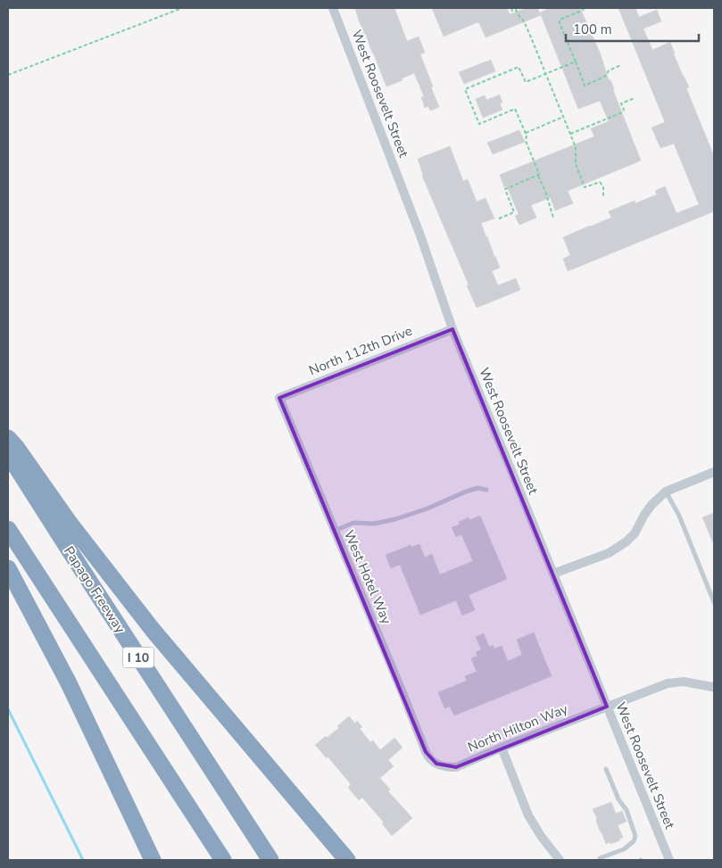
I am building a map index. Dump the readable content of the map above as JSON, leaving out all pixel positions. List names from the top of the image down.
{
  "streets": {
    "highway": ["Papago Freeway", "I 10"],
    "street": [
      "West Roosevelt Street",
      "North 112th Drive",
      "West Hotel Way",
      "North Hilton Way"
    ]
  },
  "crossings": [
    ["West Roosevelt Street", "North 112th Drive"],
    ["West Roosevelt Street", "North Hilton Way"],
    ["North 112th Drive", "West Hotel Way"],
    ["West Hotel Way", "North Hilton Way"]
  ],
  "scale_bar": "100 m"
}
